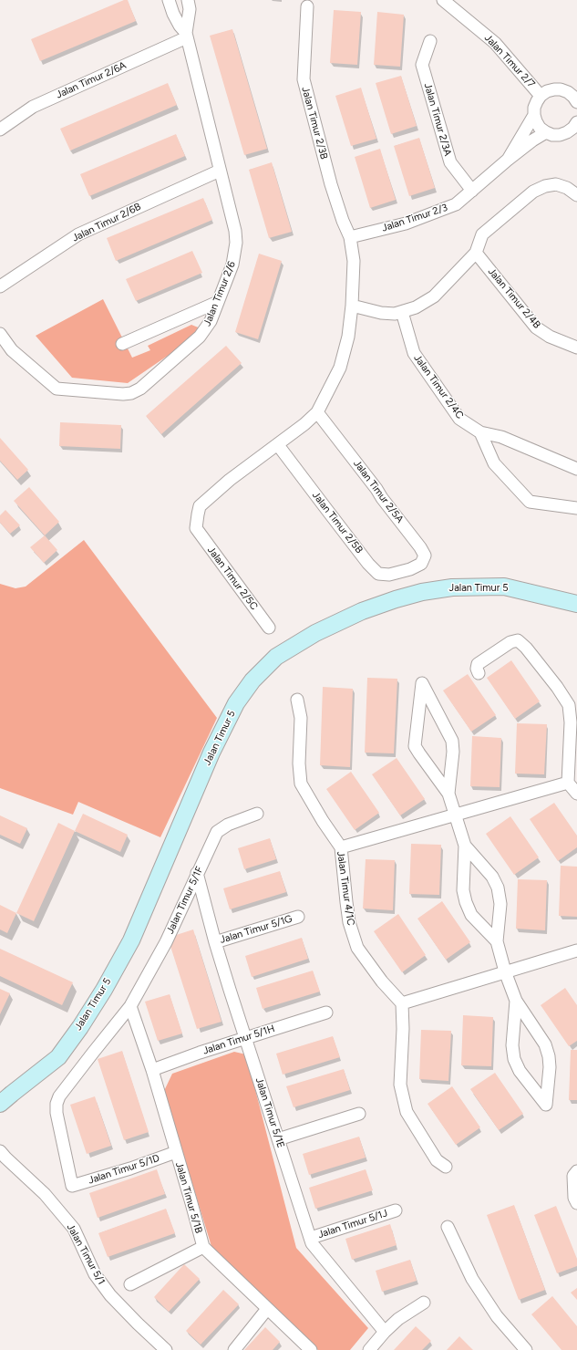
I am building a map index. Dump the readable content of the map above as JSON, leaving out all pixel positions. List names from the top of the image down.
{
  "streets": {
    "street": [
      "Jalan Timur 2/7",
      "Jalan Timur 2/6A",
      "Jalan Timur 2/3A",
      "Jalan Timur 2/3B",
      "Jalan Timur 2/3",
      "Jalan Timur 2/6B",
      "Jalan Timur 2/6",
      "Jalan Timur 2/4B",
      "Jalan Timur 2/4C",
      "Jalan Timur 2/5A",
      "Jalan Timur 2/5B",
      "Jalan Timur 2/5C",
      "Jalan Timur 5",
      "Jalan Timur 4/1C",
      "Jalan Timur 5/1F",
      "Jalan Timur 5/1G",
      "Jalan Timur 5/1H",
      "Jalan Timur 5/1E",
      "Jalan Timur 5/1D",
      "Jalan Timur 5/1B",
      "Jalan Timur 5/1J",
      "Jalan Timur 5/1"
    ]
  },
  "crossings": [
    ["Jalan Timur 2/6A", "Jalan Timur 2/6"],
    ["Jalan Timur 2/3A", "Jalan Timur 2/3"],
    ["Jalan Timur 2/3B", "Jalan Timur 2/3"],
    ["Jalan Timur 2/3B", "Jalan Timur 2/5A"],
    ["Jalan Timur 2/6B", "Jalan Timur 2/6"],
    ["Jalan Timur 2/5A", "Jalan Timur 2/5B"],
    ["Jalan Timur 2/5B", "Jalan Timur 2/5C"],
    ["Jalan Timur 5/1F", "Jalan Timur 5/1E"],
    ["Jalan Timur 5/1F", "Jalan Timur 5/1D"],
    ["Jalan Timur 5/1F", "Jalan Timur 5/1B"],
    ["Jalan Timur 5/1G", "Jalan Timur 5/1E"],
    ["Jalan Timur 5/1H", "Jalan Timur 5/1E"],
    ["Jalan Timur 5/1H", "Jalan Timur 5/1B"],
    ["Jalan Timur 5/1E", "Jalan Timur 5/1J"],
    ["Jalan Timur 5/1D", "Jalan Timur 5/1B"]
  ]
}
